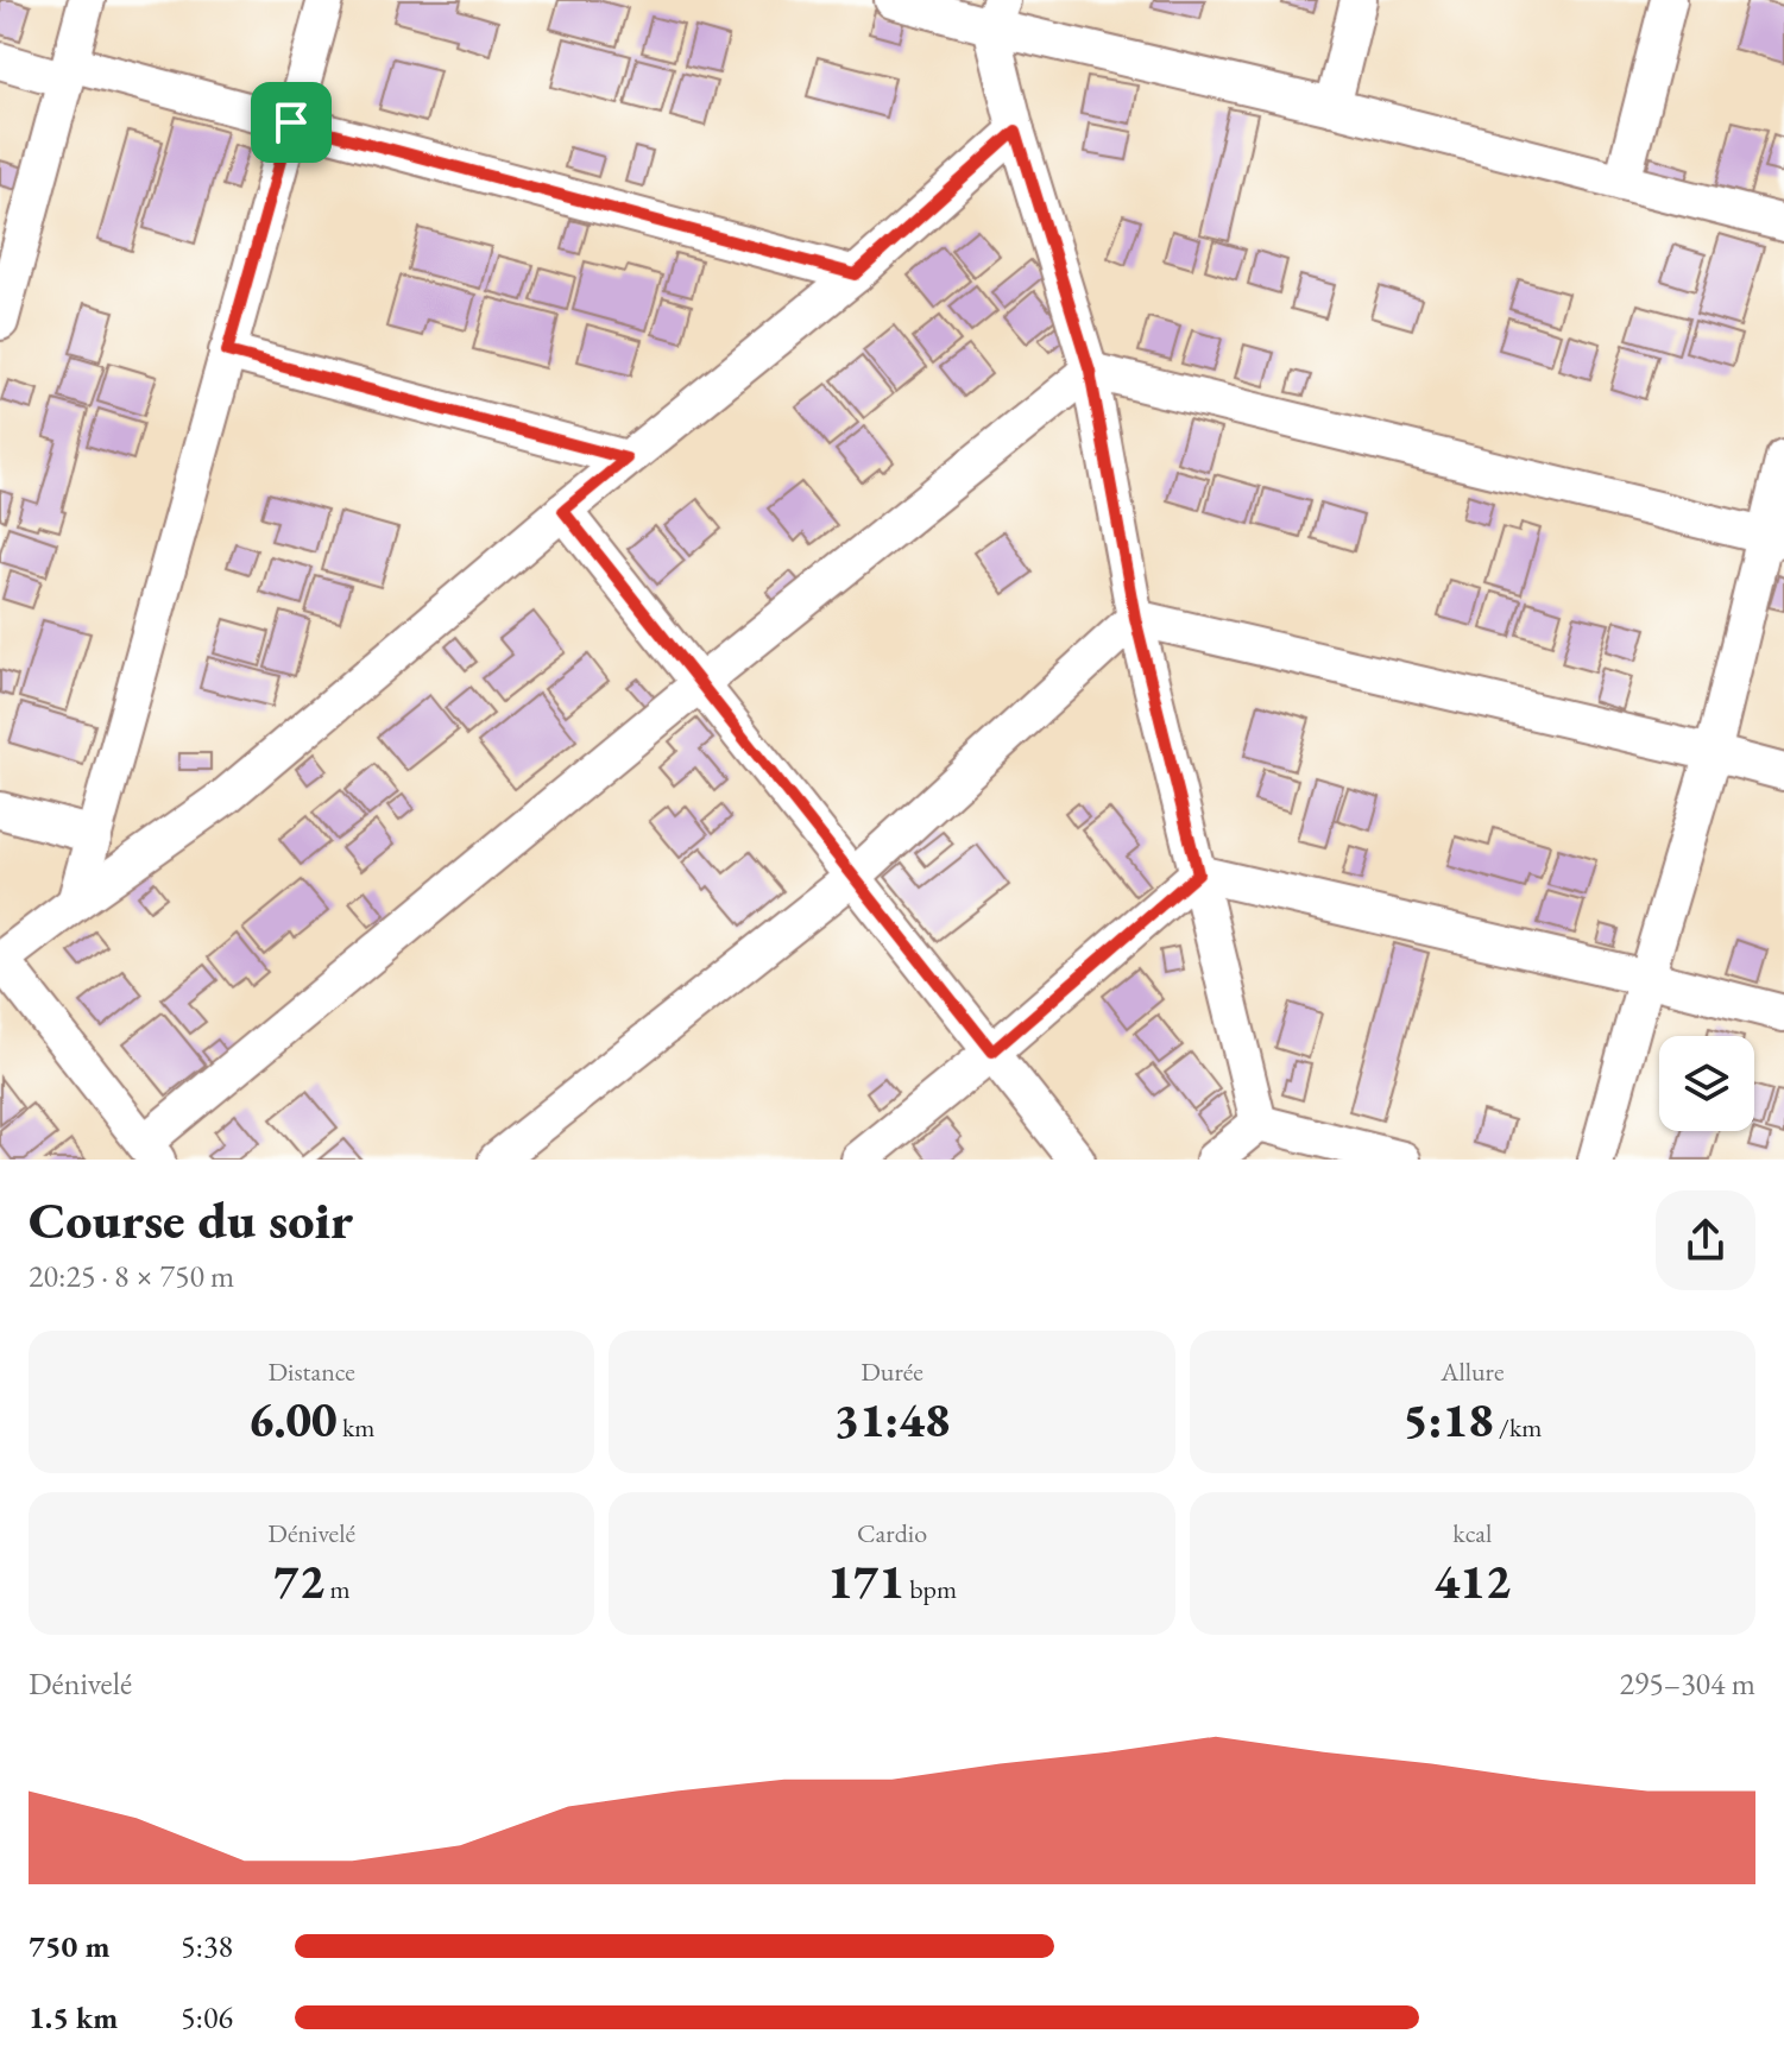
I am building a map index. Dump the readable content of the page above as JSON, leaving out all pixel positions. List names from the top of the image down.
{
  "page": {
    "heading": ["Course du soir", "20:25 · 8 × 750 m"],
    "stats": [
      ["Distance", "6.00 km"],
      ["Durée", "31:48"],
      ["Allure", "5:18 /km"],
      ["Dénivelé", "72 m"],
      ["Cardio", "171 bpm"],
      ["kcal", "412"]
    ],
    "chart": ["Dénivelé", "295–304 m"],
    "list": [
      {
        "name": "750 m",
        "note": "5:38"
      },
      {
        "name": "1.5 km",
        "note": "5:06"
      }
    ]
  }
}
